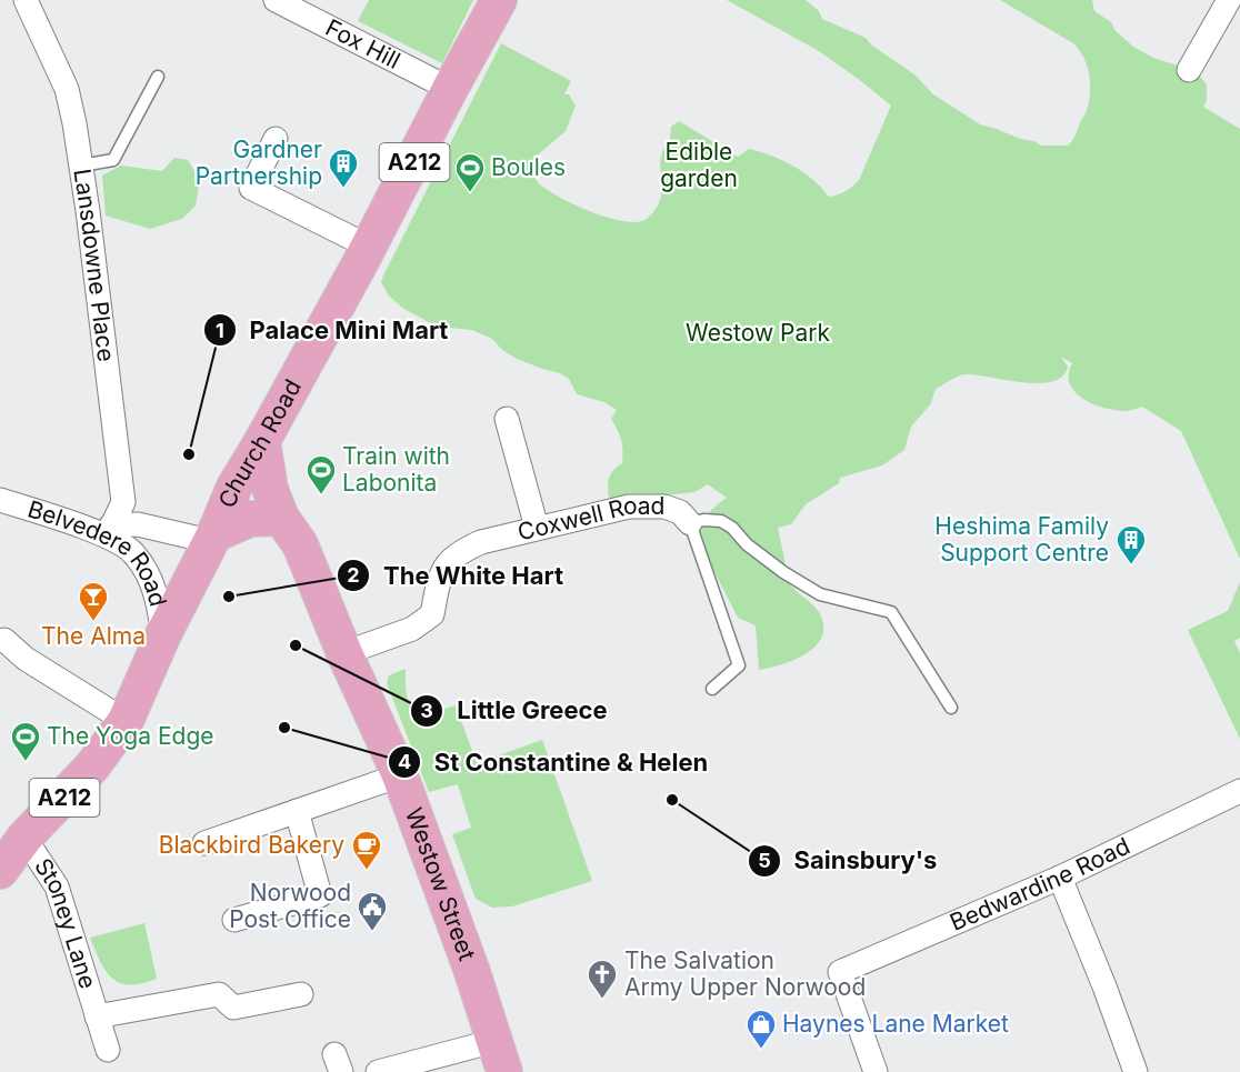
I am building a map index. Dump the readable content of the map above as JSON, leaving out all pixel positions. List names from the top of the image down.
{
  "streets": {
    "main road": ["A212", "Church Road", "Westow Street"],
    "street": [
      "Fox Hill",
      "Lansdowne Place",
      "Coxwell Road",
      "Belvedere Road",
      "Bedwardine Road",
      "Stoney Lane"
    ]
  },
  "crossings": [
    ["Fox Hill", "Church Road"],
    ["Lansdowne Place", "Belvedere Road"],
    ["Church Road", "Belvedere Road"],
    ["Church Road", "Westow Street"],
    ["Church Road", "Stoney Lane"],
    ["Coxwell Road", "Westow Street"]
  ],
  "parks": ["Edible garden", "Westow Park"],
  "places": {
    "building": ["Gardner Partnership", "Heshima Family Support Centre"],
    "sports": ["Boules", "Train with Labonita", "The Yoga Edge"],
    "other": [
      "Palace Mini Mart",
      "The White Hart",
      "Little Greece",
      "St Constantine & Helen",
      "Sainsbury's"
    ],
    "bar": ["The Alma"],
    "cafe": ["Blackbird Bakery"],
    "public building": ["Norwood Post Office"],
    "church": ["The Salvation Army Upper Norwood"],
    "shop": ["Haynes Lane Market"]
  }
}
